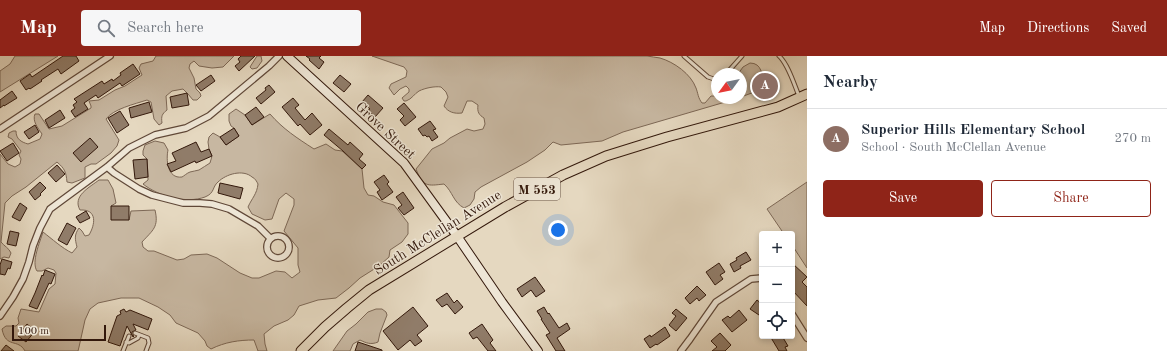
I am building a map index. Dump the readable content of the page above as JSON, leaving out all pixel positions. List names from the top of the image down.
{
  "streets": {
    "main road": ["Grove Street", "M 553", "South McClellan Avenue"]
  },
  "crossings": [
    ["Grove Street", "South McClellan Avenue"]
  ],
  "scale_bar": "100 m",
  "north": "bottom left",
  "page": {
    "header": "Map",
    "search": "Search here",
    "nav": ["Map", "Directions", "Saved"],
    "heading": "Nearby",
    "pins": "A",
    "list": [
      {
        "mark": "A",
        "name": "Superior Hills Elementary School",
        "note": "School · South McClellan Avenue",
        "value": "270 m"
      }
    ],
    "buttons": ["Save", "Share"],
    "map_buttons": ["+", "−"],
    "scale": "100 m"
  }
}
